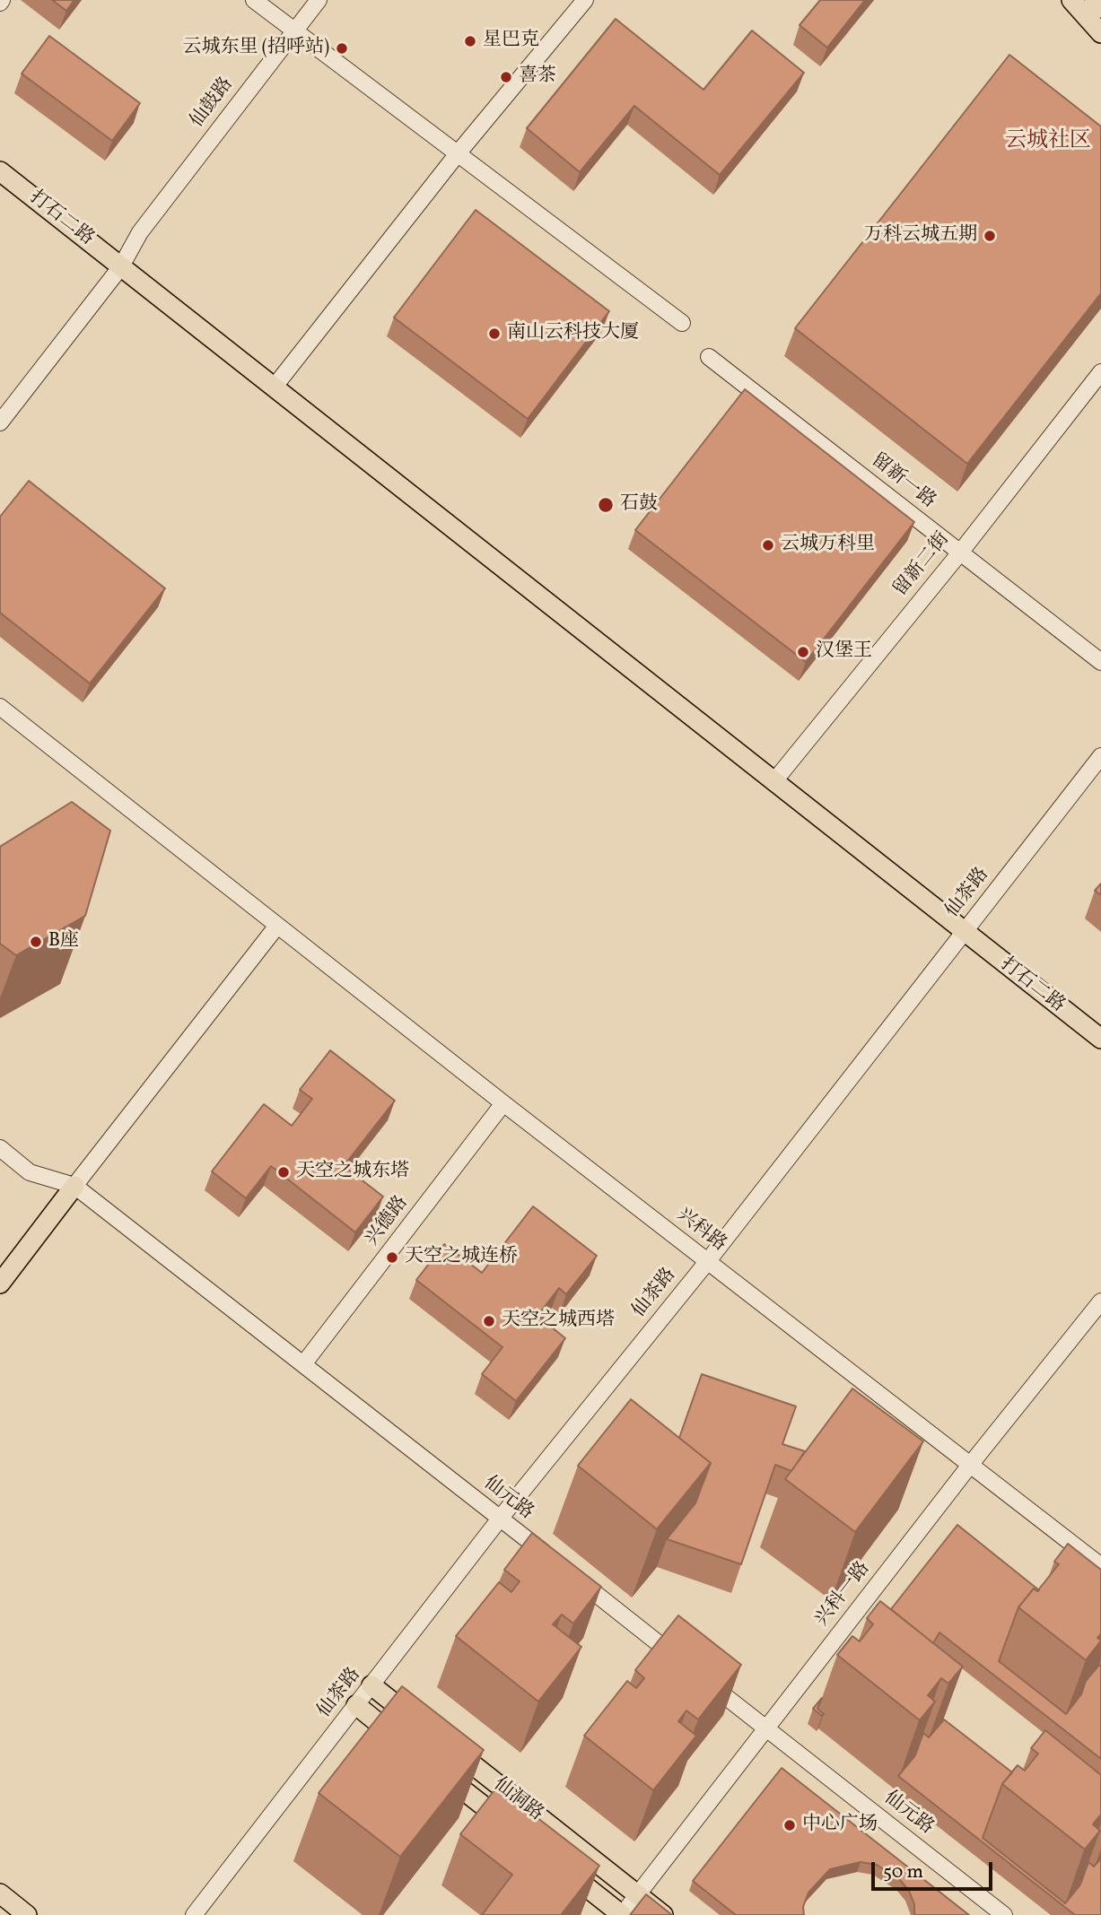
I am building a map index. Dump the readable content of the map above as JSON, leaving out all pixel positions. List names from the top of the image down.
{
  "streets": {
    "main road": ["打石二路", "仙洞路"],
    "street": [
      "仙鼓路",
      "留新一路",
      "留新二街",
      "仙茶路",
      "兴德路",
      "兴科路",
      "仙元路",
      "兴科一路"
    ]
  },
  "crossings": [
    ["仙鼓路", "打石二路"],
    ["打石二路", "留新二街"],
    ["打石二路", "仙茶路"],
    ["留新一路", "留新二街"],
    ["仙茶路", "兴科路"],
    ["仙茶路", "仙元路"],
    ["兴德路", "兴科路"],
    ["兴德路", "仙元路"],
    ["兴科路", "兴科一路"],
    ["仙元路", "兴科一路"],
    ["兴科一路", "仙洞路"]
  ],
  "districts": ["云城社区"],
  "places": [
    "星巴克",
    "云城东里 (招呼站)",
    "喜茶",
    "万科云城五期",
    "南山云科技大厦",
    "石鼓",
    "云城万科里",
    "汉堡王",
    "B座",
    "天空之城东塔",
    "天空之城连桥",
    "天空之城西塔",
    "中心广场"
  ],
  "scale_bar": "50 m"
}
